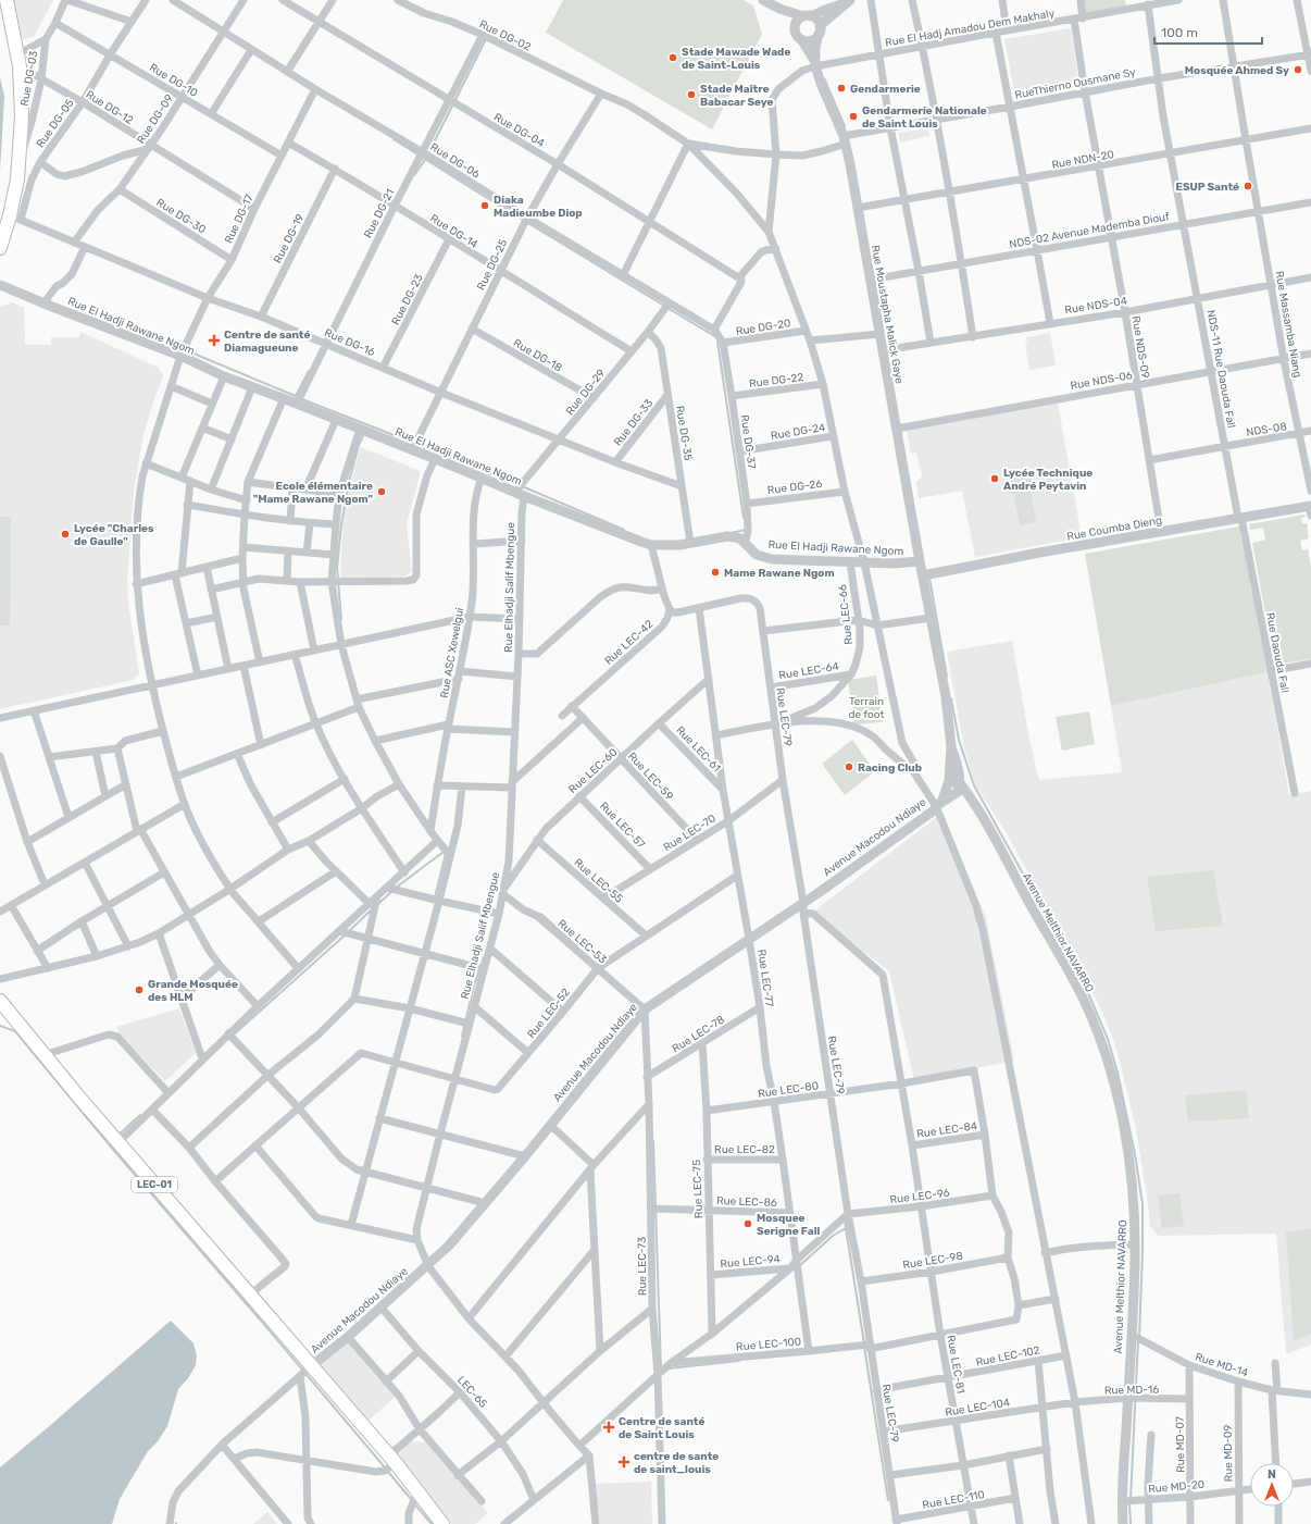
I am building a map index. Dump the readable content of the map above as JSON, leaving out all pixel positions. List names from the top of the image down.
{
  "streets": {
    "highway": ["LEC-01"],
    "street": [
      "Rue El Hadj Amadou Dem Makhaly",
      "Rue DG-02",
      "Rue DG-03",
      "Rue DG-10",
      "RueThierno Ousmane Sy",
      "Rue DG-12",
      "Rue DG-09",
      "Rue DG-05",
      "Rue DG-04",
      "Rue NDN-20",
      "Rue DG-06",
      "Rue DG-21",
      "Rue DG-30",
      "Rue DG-17",
      "NDS-02 Avenue Mademba Diouf",
      "Rue DG-14",
      "Rue DG-19",
      "Rue DG-25",
      "Rue DG-23",
      "Rue NDS-04",
      "Rue Moustapha Malick Gaye",
      "Rue Massamba Niang",
      "Rue El Hadji Rawane Ngom",
      "Rue DG-20",
      "Rue DG-16",
      "Rue NDS-09",
      "Rue DG-18",
      "NDS-11 Rue Daouda Fall",
      "Rue DG-22",
      "Rue NDS-06",
      "Rue DG-29",
      "Rue DG-33",
      "NDS-08",
      "Rue DG-24",
      "Rue DG-35",
      "Rue DG-37",
      "Rue DG-26",
      "Rue Coumba Dieng",
      "Rue Elhadji Salif Mbengue",
      "Rue LEC-66",
      "Rue LEC-42",
      "Rue ASC Xewelgui",
      "Rue Daouda Fall",
      "Rue LEC-64",
      "Rue LEC-79",
      "Rue LEC-61",
      "Rue LEC-60",
      "Rue LEC-59",
      "Rue LEC-57",
      "Rue LEC-70",
      "Avenue Macodou Ndiaye",
      "Rue LEC-55",
      "Avenue Melthior NAVARRO",
      "Rue LEC-53",
      "Rue LEC-77",
      "Rue LEC-52",
      "Rue LEC-78",
      "Rue LEC-80",
      "Rue LEC-84",
      "Rue LEC-82",
      "Rue LEC-75",
      "Rue LEC-96",
      "Rue LEC-86",
      "Rue LEC-98",
      "Rue LEC-94",
      "Rue LEC-73",
      "Rue LEC-100",
      "Rue LEC-102",
      "Rue LEC-81",
      "Rue MD-14",
      "Rue MD-16",
      "LEC-65",
      "Rue LEC-104",
      "Rue MD-07",
      "Rue MD-09",
      "Rue MD-20",
      "Rue LEC-110"
    ]
  },
  "crossings": [
    ["Rue El Hadj Amadou Dem Makhaly", "RueThierno Ousmane Sy"],
    ["Rue El Hadj Amadou Dem Makhaly", "Rue Moustapha Malick Gaye"],
    ["Rue El Hadj Amadou Dem Makhaly", "Rue NDS-09"],
    ["Rue El Hadj Amadou Dem Makhaly", "NDS-11 Rue Daouda Fall"],
    ["Rue DG-02", "RueThierno Ousmane Sy"],
    ["Rue DG-02", "Rue DG-21"],
    ["Rue DG-02", "Rue DG-25"],
    ["Rue DG-03", "Rue DG-10"],
    ["Rue DG-03", "Rue DG-12"],
    ["Rue DG-10", "Rue DG-09"],
    ["Rue DG-10", "Rue DG-05"],
    ["Rue DG-10", "Rue DG-17"],
    ["RueThierno Ousmane Sy", "Rue Moustapha Malick Gaye"],
    ["RueThierno Ousmane Sy", "Rue Massamba Niang"],
    ["RueThierno Ousmane Sy", "Rue NDS-09"],
    ["RueThierno Ousmane Sy", "NDS-11 Rue Daouda Fall"],
    ["Rue DG-12", "Rue DG-09"],
    ["Rue DG-12", "Rue DG-05"],
    ["Rue DG-12", "Rue DG-17"],
    ["Rue DG-09", "Rue DG-06"],
    ["Rue DG-09", "Rue DG-30"],
    ["Rue DG-09", "Rue DG-16"],
    ["Rue DG-05", "Rue DG-16"],
    ["Rue DG-04", "Rue DG-21"],
    ["Rue DG-04", "Rue DG-25"],
    ["Rue NDN-20", "Rue Moustapha Malick Gaye"],
    ["Rue NDN-20", "Rue Massamba Niang"],
    ["Rue NDN-20", "Rue NDS-09"],
    ["Rue NDN-20", "NDS-11 Rue Daouda Fall"],
    ["Rue DG-06", "Rue DG-21"],
    ["Rue DG-06", "Rue DG-17"],
    ["Rue DG-06", "Rue DG-25"],
    ["Rue DG-06", "Rue DG-20"],
    ["Rue DG-06", "Rue DG-29"],
    ["Rue DG-06", "Rue DG-37"],
    ["Rue DG-21", "Rue DG-14"],
    ["Rue DG-21", "Rue El Hadji Rawane Ngom"],
    ["Rue DG-21", "Rue DG-16"],
    ["Rue DG-30", "Rue DG-17"],
    ["Rue DG-17", "Rue DG-14"],
    ["Rue DG-17", "Rue El Hadji Rawane Ngom"],
    ["Rue DG-17", "Rue DG-16"],
    ["NDS-02 Avenue Mademba Diouf", "Rue Moustapha Malick Gaye"],
    ["NDS-02 Avenue Mademba Diouf", "Rue Massamba Niang"],
    ["NDS-02 Avenue Mademba Diouf", "Rue NDS-09"],
    ["NDS-02 Avenue Mademba Diouf", "NDS-11 Rue Daouda Fall"],
    ["Rue DG-14", "Rue DG-19"],
    ["Rue DG-14", "Rue DG-25"],
    ["Rue DG-14", "Rue DG-23"],
    ["Rue DG-14", "Rue DG-29"],
    ["Rue DG-19", "Rue DG-16"],
    ["Rue DG-25", "Rue El Hadji Rawane Ngom"],
    ["Rue DG-25", "Rue DG-16"],
    ["Rue DG-25", "Rue DG-18"],
    ["Rue DG-23", "Rue DG-16"],
    ["Rue NDS-04", "Rue Moustapha Malick Gaye"],
    ["Rue NDS-04", "Rue Massamba Niang"],
    ["Rue NDS-04", "Rue NDS-09"],
    ["Rue NDS-04", "NDS-11 Rue Daouda Fall"],
    ["Rue Moustapha Malick Gaye", "Rue El Hadji Rawane Ngom"],
    ["Rue Moustapha Malick Gaye", "Rue NDS-06"],
    ["Rue Moustapha Malick Gaye", "Rue Coumba Dieng"],
    ["Rue Massamba Niang", "Rue NDS-06"],
    ["Rue Massamba Niang", "NDS-08"],
    ["Rue El Hadji Rawane Ngom", "Rue DG-29"],
    ["Rue El Hadji Rawane Ngom", "Rue DG-35"],
    ["Rue El Hadji Rawane Ngom", "Rue DG-37"],
    ["Rue El Hadji Rawane Ngom", "Rue Elhadji Salif Mbengue"],
    ["Rue El Hadji Rawane Ngom", "Rue LEC-66"],
    ["Rue El Hadji Rawane Ngom", "Rue ASC Xewelgui"],
    ["Rue DG-20", "Rue DG-37"],
    ["Rue DG-16", "Rue DG-29"],
    ["Rue DG-16", "Rue DG-33"],
    ["Rue DG-16", "Rue DG-35"],
    ["Rue NDS-09", "Rue NDS-06"],
    ["Rue NDS-09", "NDS-08"],
    ["Rue NDS-09", "Rue Coumba Dieng"],
    ["Rue DG-18", "Rue DG-29"],
    ["NDS-11 Rue Daouda Fall", "Rue NDS-06"],
    ["NDS-11 Rue Daouda Fall", "NDS-08"],
    ["NDS-11 Rue Daouda Fall", "Rue Coumba Dieng"],
    ["NDS-11 Rue Daouda Fall", "Rue Daouda Fall"],
    ["Rue DG-22", "Rue DG-37"],
    ["Rue DG-29", "Rue DG-35"],
    ["Rue DG-29", "Rue Elhadji Salif Mbengue"],
    ["Rue DG-33", "Rue DG-35"],
    ["Rue DG-24", "Rue DG-37"],
    ["Rue DG-37", "Rue DG-26"],
    ["Rue Coumba Dieng", "Rue Daouda Fall"],
    ["Rue Elhadji Salif Mbengue", "Rue LEC-60"],
    ["Rue Elhadji Salif Mbengue", "Avenue Macodou Ndiaye"],
    ["Rue Elhadji Salif Mbengue", "Rue LEC-53"],
    ["Rue Elhadji Salif Mbengue", "Rue LEC-52"],
    ["Rue LEC-66", "Rue LEC-64"],
    ["Rue LEC-66", "Rue LEC-79"],
    ["Rue LEC-42", "Rue LEC-59"],
    ["Rue LEC-64", "Rue LEC-79"],
    ["Rue LEC-79", "Rue LEC-70"],
    ["Rue LEC-79", "Avenue Macodou Ndiaye"],
    ["Rue LEC-79", "Rue LEC-77"],
    ["Rue LEC-79", "Rue LEC-80"],
    ["Rue LEC-79", "Rue LEC-96"],
    ["Rue LEC-79", "Rue LEC-98"],
    ["Rue LEC-79", "Rue LEC-100"],
    ["Rue LEC-79", "Rue LEC-102"],
    ["Rue LEC-79", "Rue LEC-81"],
    ["Rue LEC-79", "Rue LEC-104"],
    ["Rue LEC-79", "Rue LEC-110"],
    ["Rue LEC-61", "Rue LEC-60"],
    ["Rue LEC-61", "Rue LEC-77"],
    ["Rue LEC-60", "Rue LEC-59"],
    ["Rue LEC-60", "Rue LEC-57"],
    ["Rue LEC-60", "Rue LEC-55"],
    ["Rue LEC-60", "Rue LEC-53"],
    ["Rue LEC-60", "Rue LEC-77"],
    ["Rue LEC-59", "Rue LEC-70"],
    ["Rue LEC-57", "Rue LEC-70"],
    ["Rue LEC-70", "Rue LEC-55"],
    ["Rue LEC-70", "Rue LEC-77"],
    ["Avenue Macodou Ndiaye", "Rue LEC-53"],
    ["Avenue Macodou Ndiaye", "Rue LEC-77"],
    ["Avenue Macodou Ndiaye", "LEC-01"],
    ["Avenue Macodou Ndiaye", "Rue LEC-73"],
    ["Avenue Macodou Ndiaye", "Rue LEC-81"],
    ["Avenue Macodou Ndiaye", "LEC-65"],
    ["Rue LEC-55", "Rue LEC-52"],
    ["Avenue Melthior NAVARRO", "Rue MD-14"],
    ["Avenue Melthior NAVARRO", "Rue MD-16"],
    ["Avenue Melthior NAVARRO", "Rue MD-20"],
    ["Rue LEC-53", "Rue LEC-52"],
    ["Rue LEC-53", "Rue LEC-73"],
    ["Rue LEC-77", "Rue LEC-52"],
    ["Rue LEC-77", "Rue LEC-78"],
    ["Rue LEC-77", "Rue LEC-80"],
    ["Rue LEC-77", "Rue LEC-82"],
    ["Rue LEC-77", "Rue LEC-86"],
    ["Rue LEC-77", "Rue LEC-100"],
    ["Rue LEC-78", "Rue LEC-75"],
    ["Rue LEC-78", "Rue LEC-73"],
    ["Rue LEC-80", "Rue LEC-84"],
    ["Rue LEC-80", "Rue LEC-75"],
    ["Rue LEC-80", "Rue LEC-81"],
    ["Rue LEC-84", "Rue LEC-81"],
    ["Rue LEC-82", "Rue LEC-75"],
    ["Rue LEC-75", "Rue LEC-86"],
    ["Rue LEC-75", "Rue LEC-94"],
    ["Rue LEC-96", "Rue LEC-81"],
    ["Rue LEC-86", "Rue LEC-73"],
    ["Rue LEC-98", "Rue LEC-81"],
    ["Rue LEC-100", "Rue LEC-81"],
    ["Rue LEC-102", "Rue LEC-81"],
    ["Rue LEC-81", "Rue LEC-104"],
    ["Rue LEC-81", "Rue LEC-110"],
    ["Rue MD-14", "Rue MD-07"],
    ["Rue MD-14", "Rue MD-09"],
    ["Rue MD-16", "Rue LEC-104"],
    ["Rue MD-16", "Rue MD-07"],
    ["Rue MD-07", "Rue MD-20"],
    ["Rue MD-09", "Rue MD-20"]
  ],
  "parks": ["Terrain de foot"],
  "places": {
    "other": [
      "Stade Mawade Wade de Saint-Louis",
      "Mosquée Ahmed Sy",
      "Gendarmerie",
      "Stade Maître Babacar Seye",
      "Gendarmerie Nationale de Saint Louis",
      "ESUP Santé",
      "Diaka Madieumbe Diop",
      "Lycée Technique André Peytavin",
      "Ecole élémentaire \"Mame Rawane Ngom\"",
      "Lycée \"Charles de Gaulle\"",
      "Mame Rawane Ngom",
      "Racing Club",
      "Grande Mosquée des HLM",
      "Mosquee Serigne Fall"
    ],
    "health": ["Centre de santé Diamagueune", "Centre de santé de Saint Louis", "centre de sante de saint_louis"]
  },
  "scale_bar": "100 m",
  "north": "top"
}
